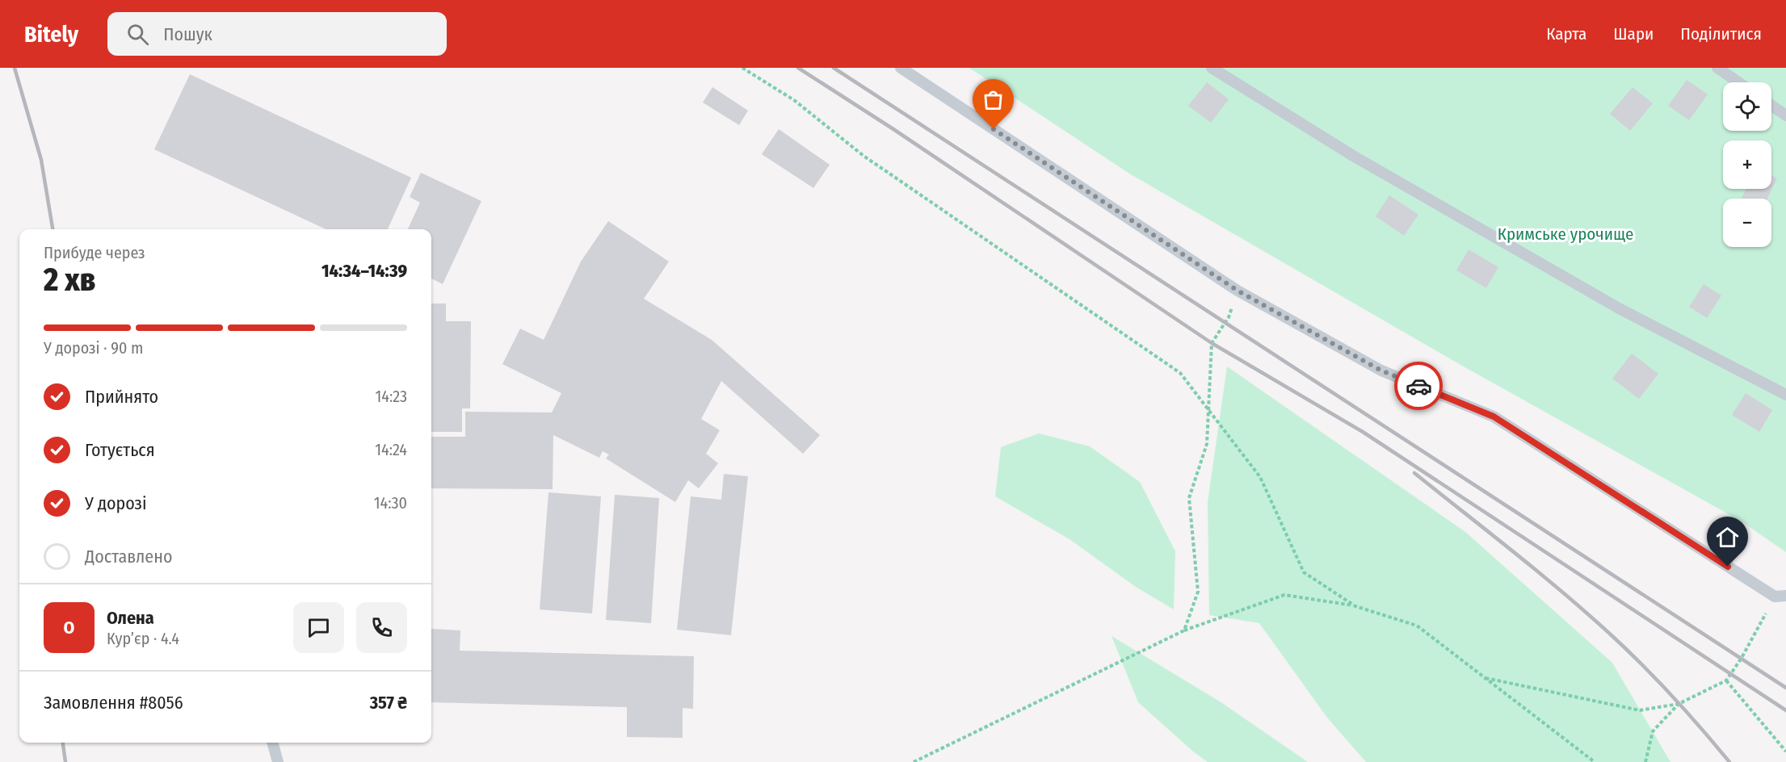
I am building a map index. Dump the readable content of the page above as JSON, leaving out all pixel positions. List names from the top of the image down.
{
  "parks": ["Кримське урочище"],
  "page": {
    "header": "Bitely",
    "search": "Пошук",
    "nav": ["Карта", "Шари", "Поділитися"],
    "map_buttons": ["+", "−"],
    "heading": ["2 хв", "Прибуде через", "14:34–14:39"],
    "panel": [
      "Олена",
      "Кур’єр · 4.4",
      "Замовлення #8056",
      "357 ₴"
    ],
    "bar": "У дорозі · 90 m",
    "list": [
      ["Прийнято", "14:23"],
      ["Готується", "14:24"],
      ["У дорозі", "14:30"],
      "Доставлено"
    ],
    "round": "О"
  }
}
